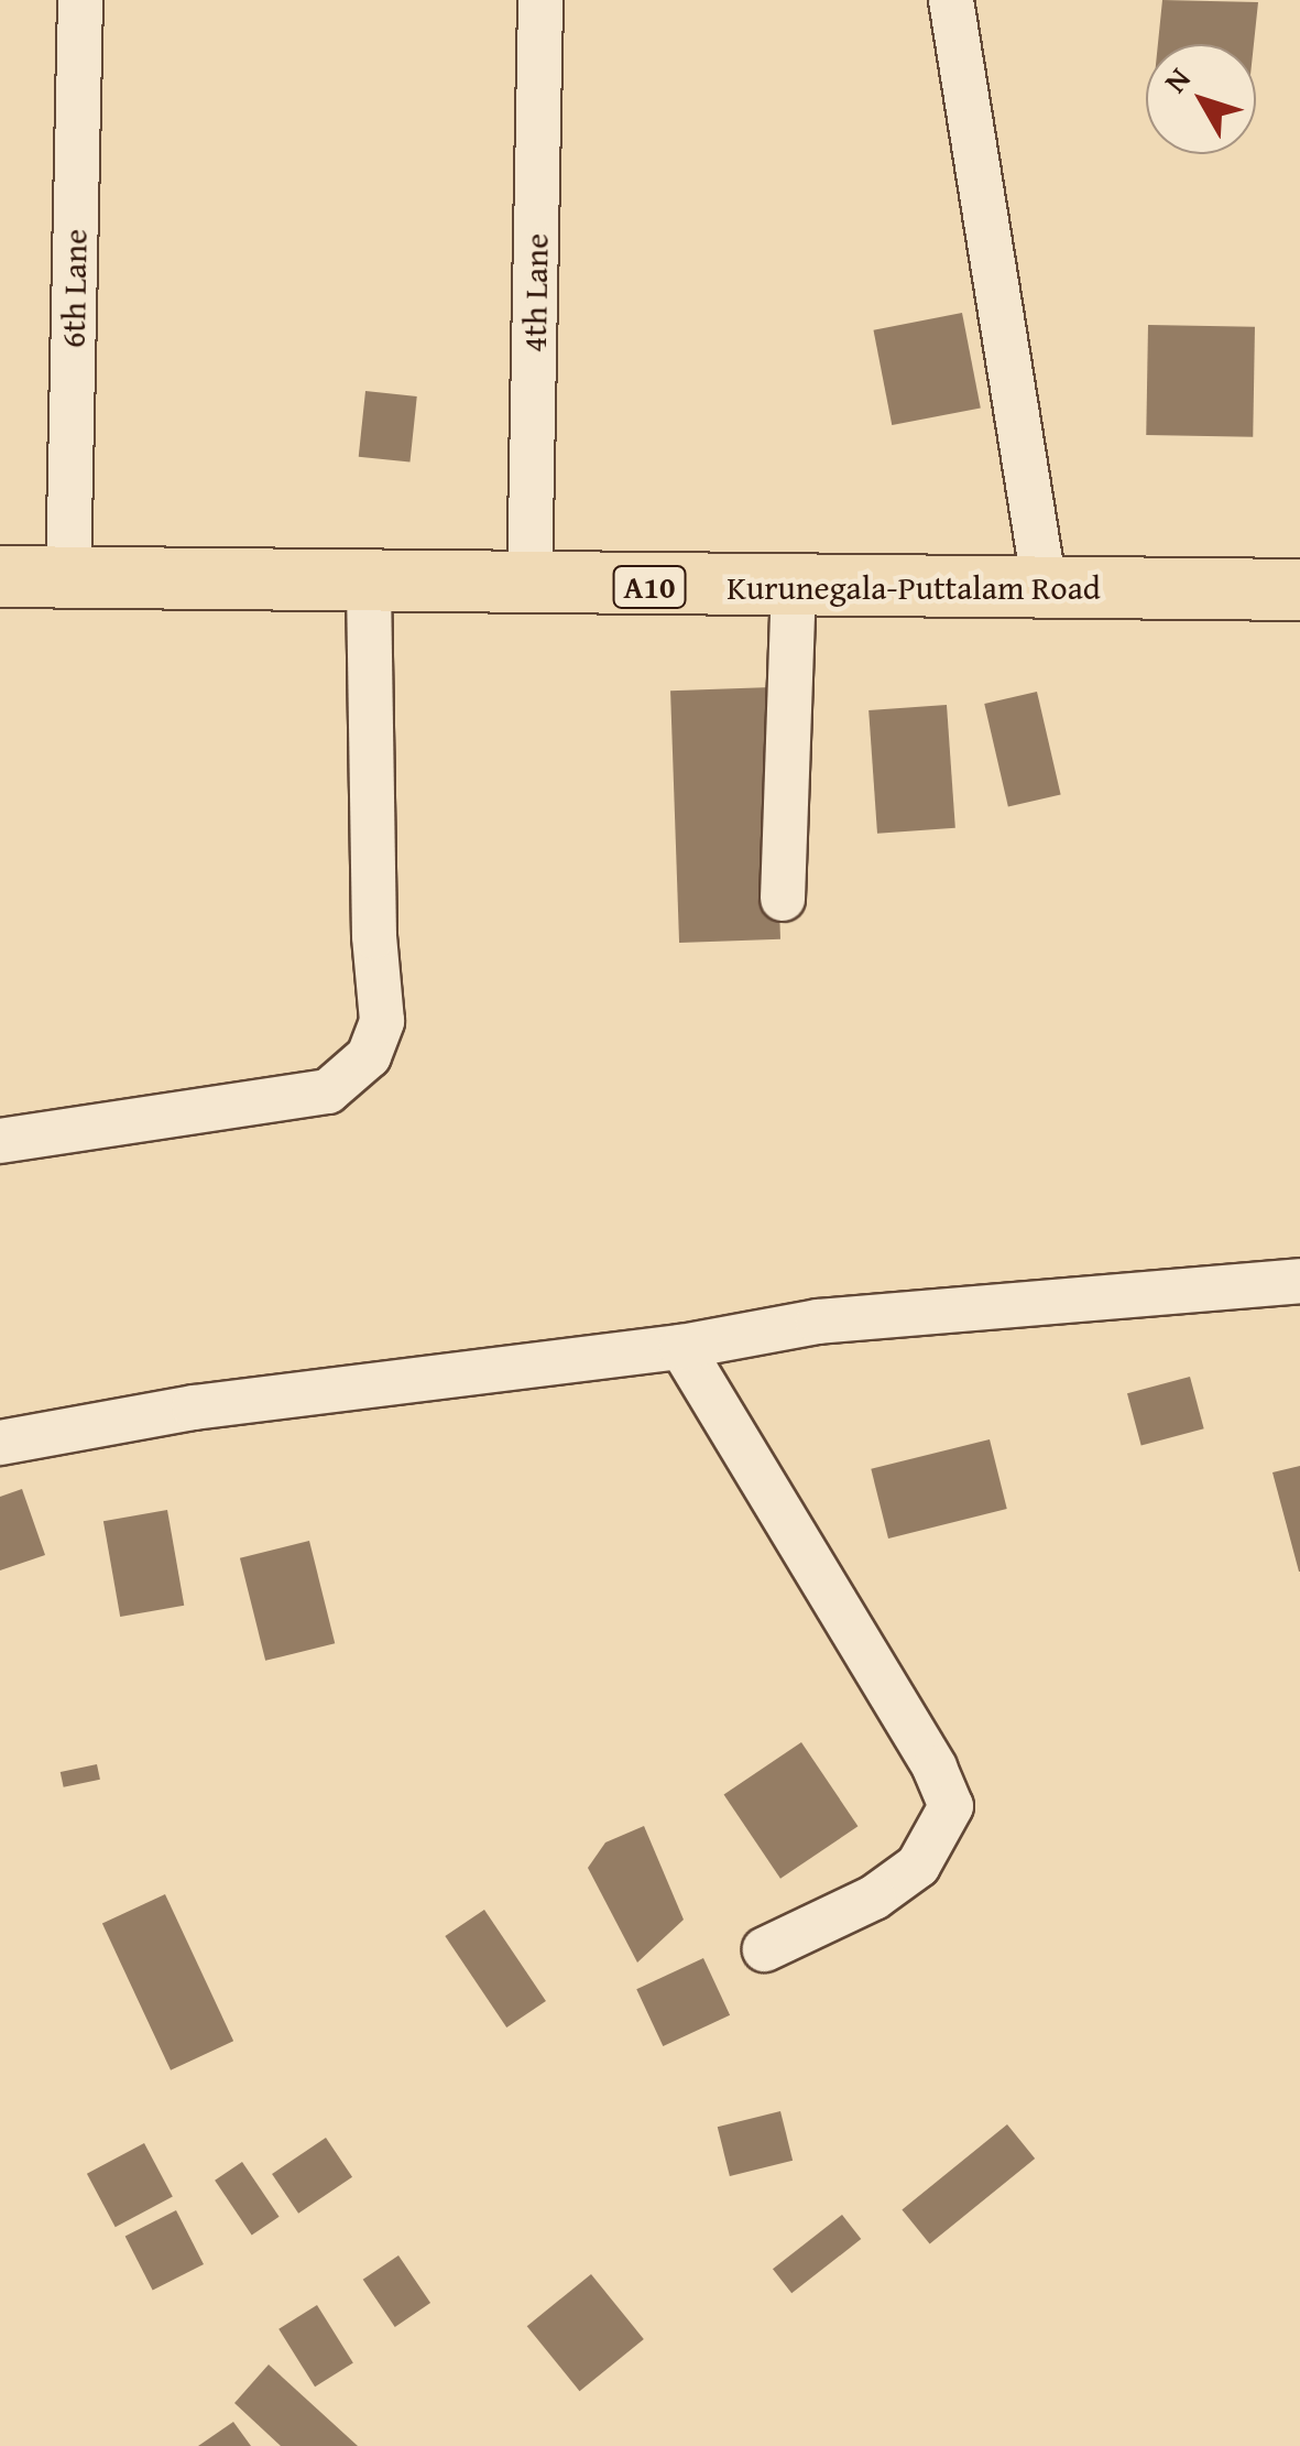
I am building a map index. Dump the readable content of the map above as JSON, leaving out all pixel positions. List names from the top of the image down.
{
  "streets": {
    "highway": ["A10", "Kurunegala-Puttalam Road"],
    "street": ["6th Lane", "4th Lane"]
  },
  "crossings": [
    ["6th Lane", "Kurunegala-Puttalam Road"],
    ["4th Lane", "Kurunegala-Puttalam Road"]
  ],
  "north": "top left"
}
